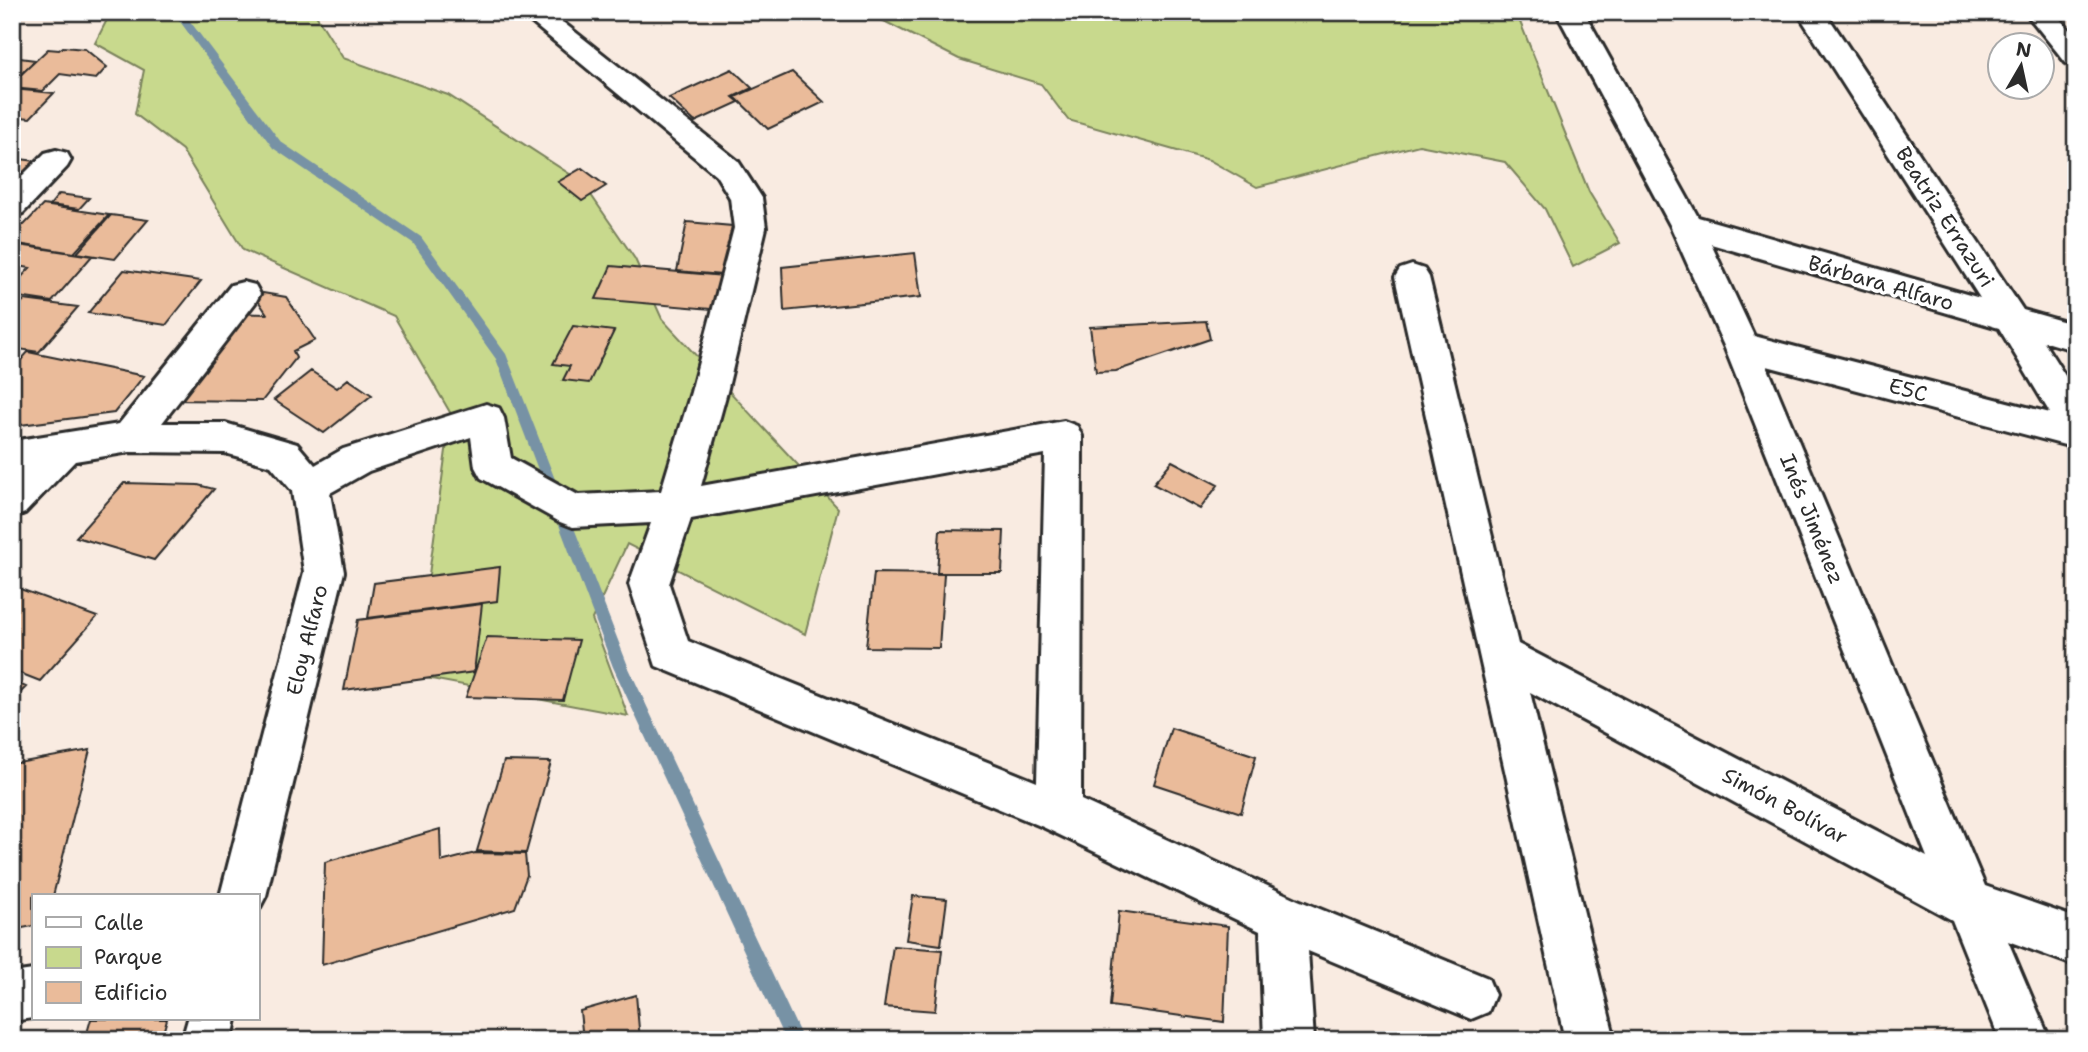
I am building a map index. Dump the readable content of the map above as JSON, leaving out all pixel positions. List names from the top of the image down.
{
  "streets": {
    "street": [
      "Beatriz Errazuri",
      "Bárbara Alfaro",
      "E5C",
      "Inés Jiménez",
      "Eloy Alfaro",
      "Simón Bolívar"
    ]
  },
  "crossings": [
    ["Beatriz Errazuri", "Bárbara Alfaro"],
    ["Bárbara Alfaro", "Inés Jiménez"],
    ["E5C", "Inés Jiménez"],
    ["Inés Jiménez", "Simón Bolívar"]
  ],
  "legend": ["Calle", "Parque", "Edificio"],
  "north": "top"
}
